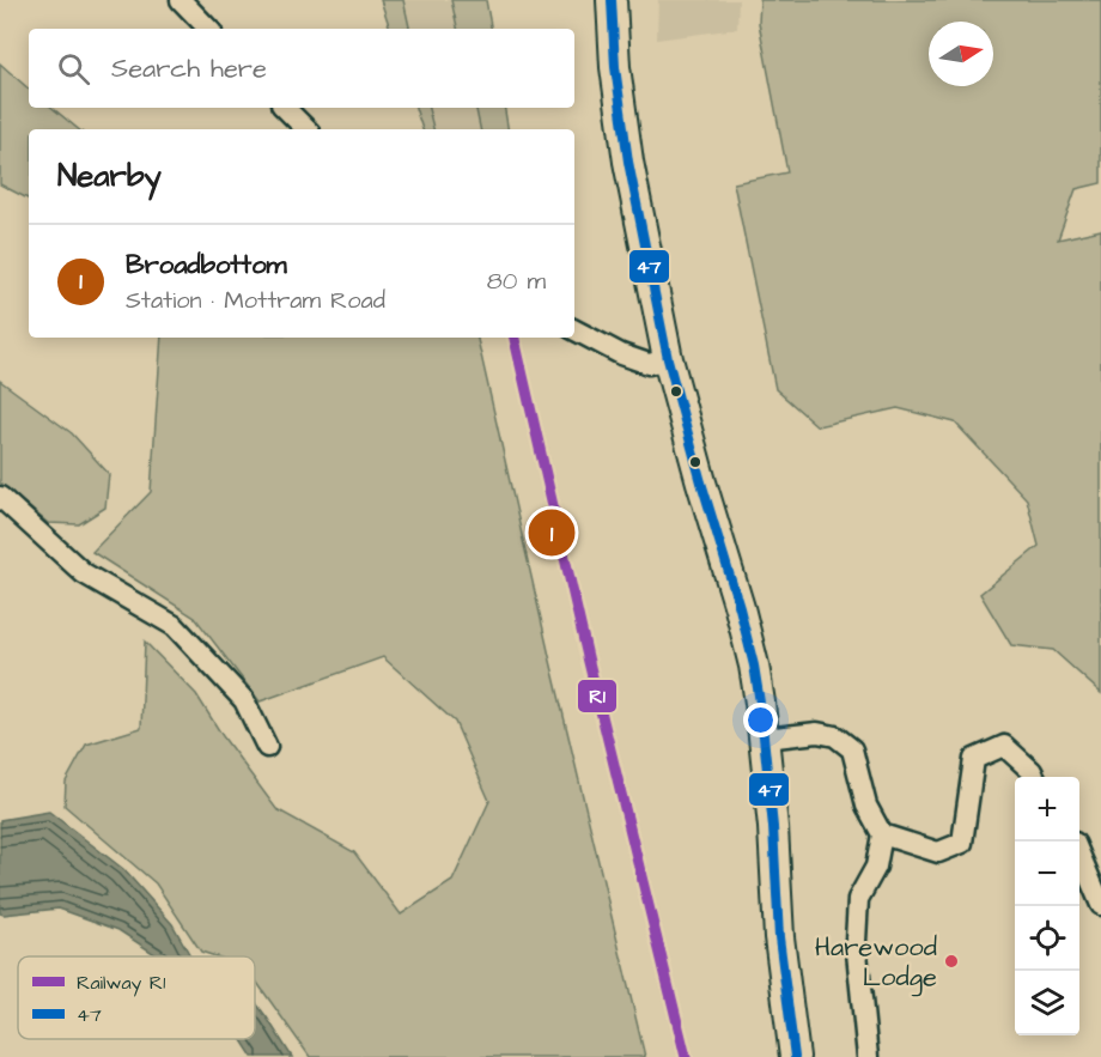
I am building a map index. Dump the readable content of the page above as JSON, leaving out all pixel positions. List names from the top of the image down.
{
  "places": ["Harewood Lodge"],
  "lines": ["transit line 47", "rail line R1"],
  "legend": ["Railway R1", "47"],
  "north": "right",
  "page": {
    "search": "Search here",
    "heading": "Nearby",
    "list": [
      {
        "mark": "1",
        "name": "Broadbottom",
        "note": "Station · Mottram Road",
        "value": "80 m"
      }
    ],
    "pins": "1",
    "map_buttons": ["+", "−"]
  }
}
